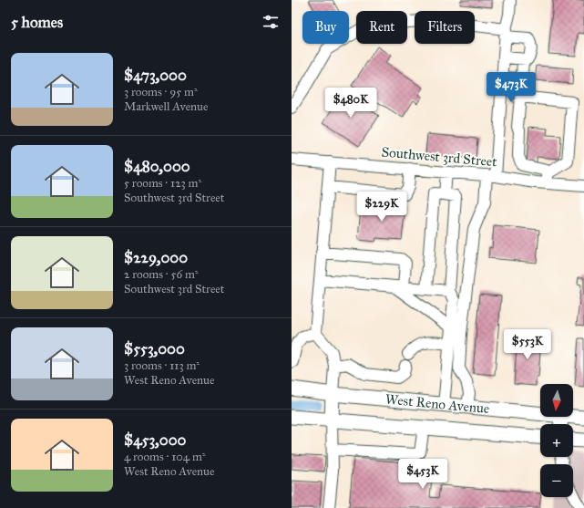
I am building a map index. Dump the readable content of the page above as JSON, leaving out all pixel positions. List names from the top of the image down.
{
  "streets": {
    "main road": ["West Reno Avenue"],
    "street": ["Southwest 3rd Street"]
  },
  "north": "bottom",
  "page": {
    "heading": "5 homes",
    "chip": ["Buy", "Rent", "Filters"],
    "list": [
      {
        "name": "$473,000",
        "note": "3 rooms · 95 m² · Markwell Avenue"
      },
      {
        "name": "$480,000",
        "note": "5 rooms · 123 m² · Southwest 3rd Street"
      },
      {
        "name": "$229,000",
        "note": "2 rooms · 56 m² · Southwest 3rd Street"
      },
      {
        "name": "$553,000",
        "note": "3 rooms · 113 m² · West Reno Avenue"
      },
      {
        "name": "$453,000",
        "note": "4 rooms · 104 m² · West Reno Avenue"
      }
    ],
    "price": [
      "$473K",
      "$480K",
      "$229K",
      "$553K",
      "$453K"
    ],
    "map_buttons": ["+", "−"]
  }
}
